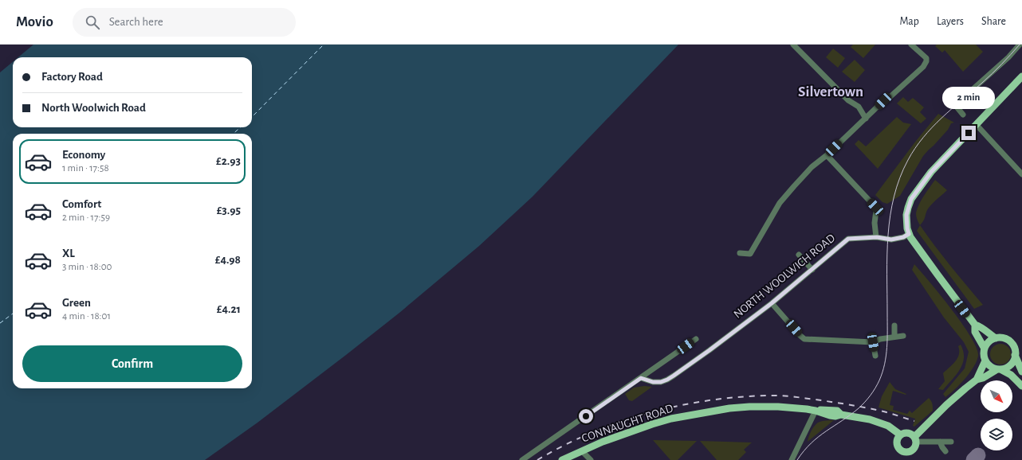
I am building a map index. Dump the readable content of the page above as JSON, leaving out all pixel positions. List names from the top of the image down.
{
  "streets": {
    "main road": ["CONNAUGHT ROAD"],
    "street": ["NORTH WOOLWICH ROAD"]
  },
  "districts": ["Silvertown"],
  "north": "bottom right",
  "page": {
    "header": "Movio",
    "search": "Search here",
    "nav": ["Map", "Layers", "Share"],
    "banner": ["Factory Road", "North Woolwich Road"],
    "bubble": "2 min",
    "list": [
      {
        "name": "Economy",
        "note": "1 min · 17:58",
        "value": "£2.93"
      },
      {
        "name": "Comfort",
        "note": "2 min · 17:59",
        "value": "£3.95"
      },
      {
        "name": "XL",
        "note": "3 min · 18:00",
        "value": "£4.98"
      },
      {
        "name": "Green",
        "note": "4 min · 18:01",
        "value": "£4.21"
      }
    ],
    "buttons": "Confirm"
  }
}
